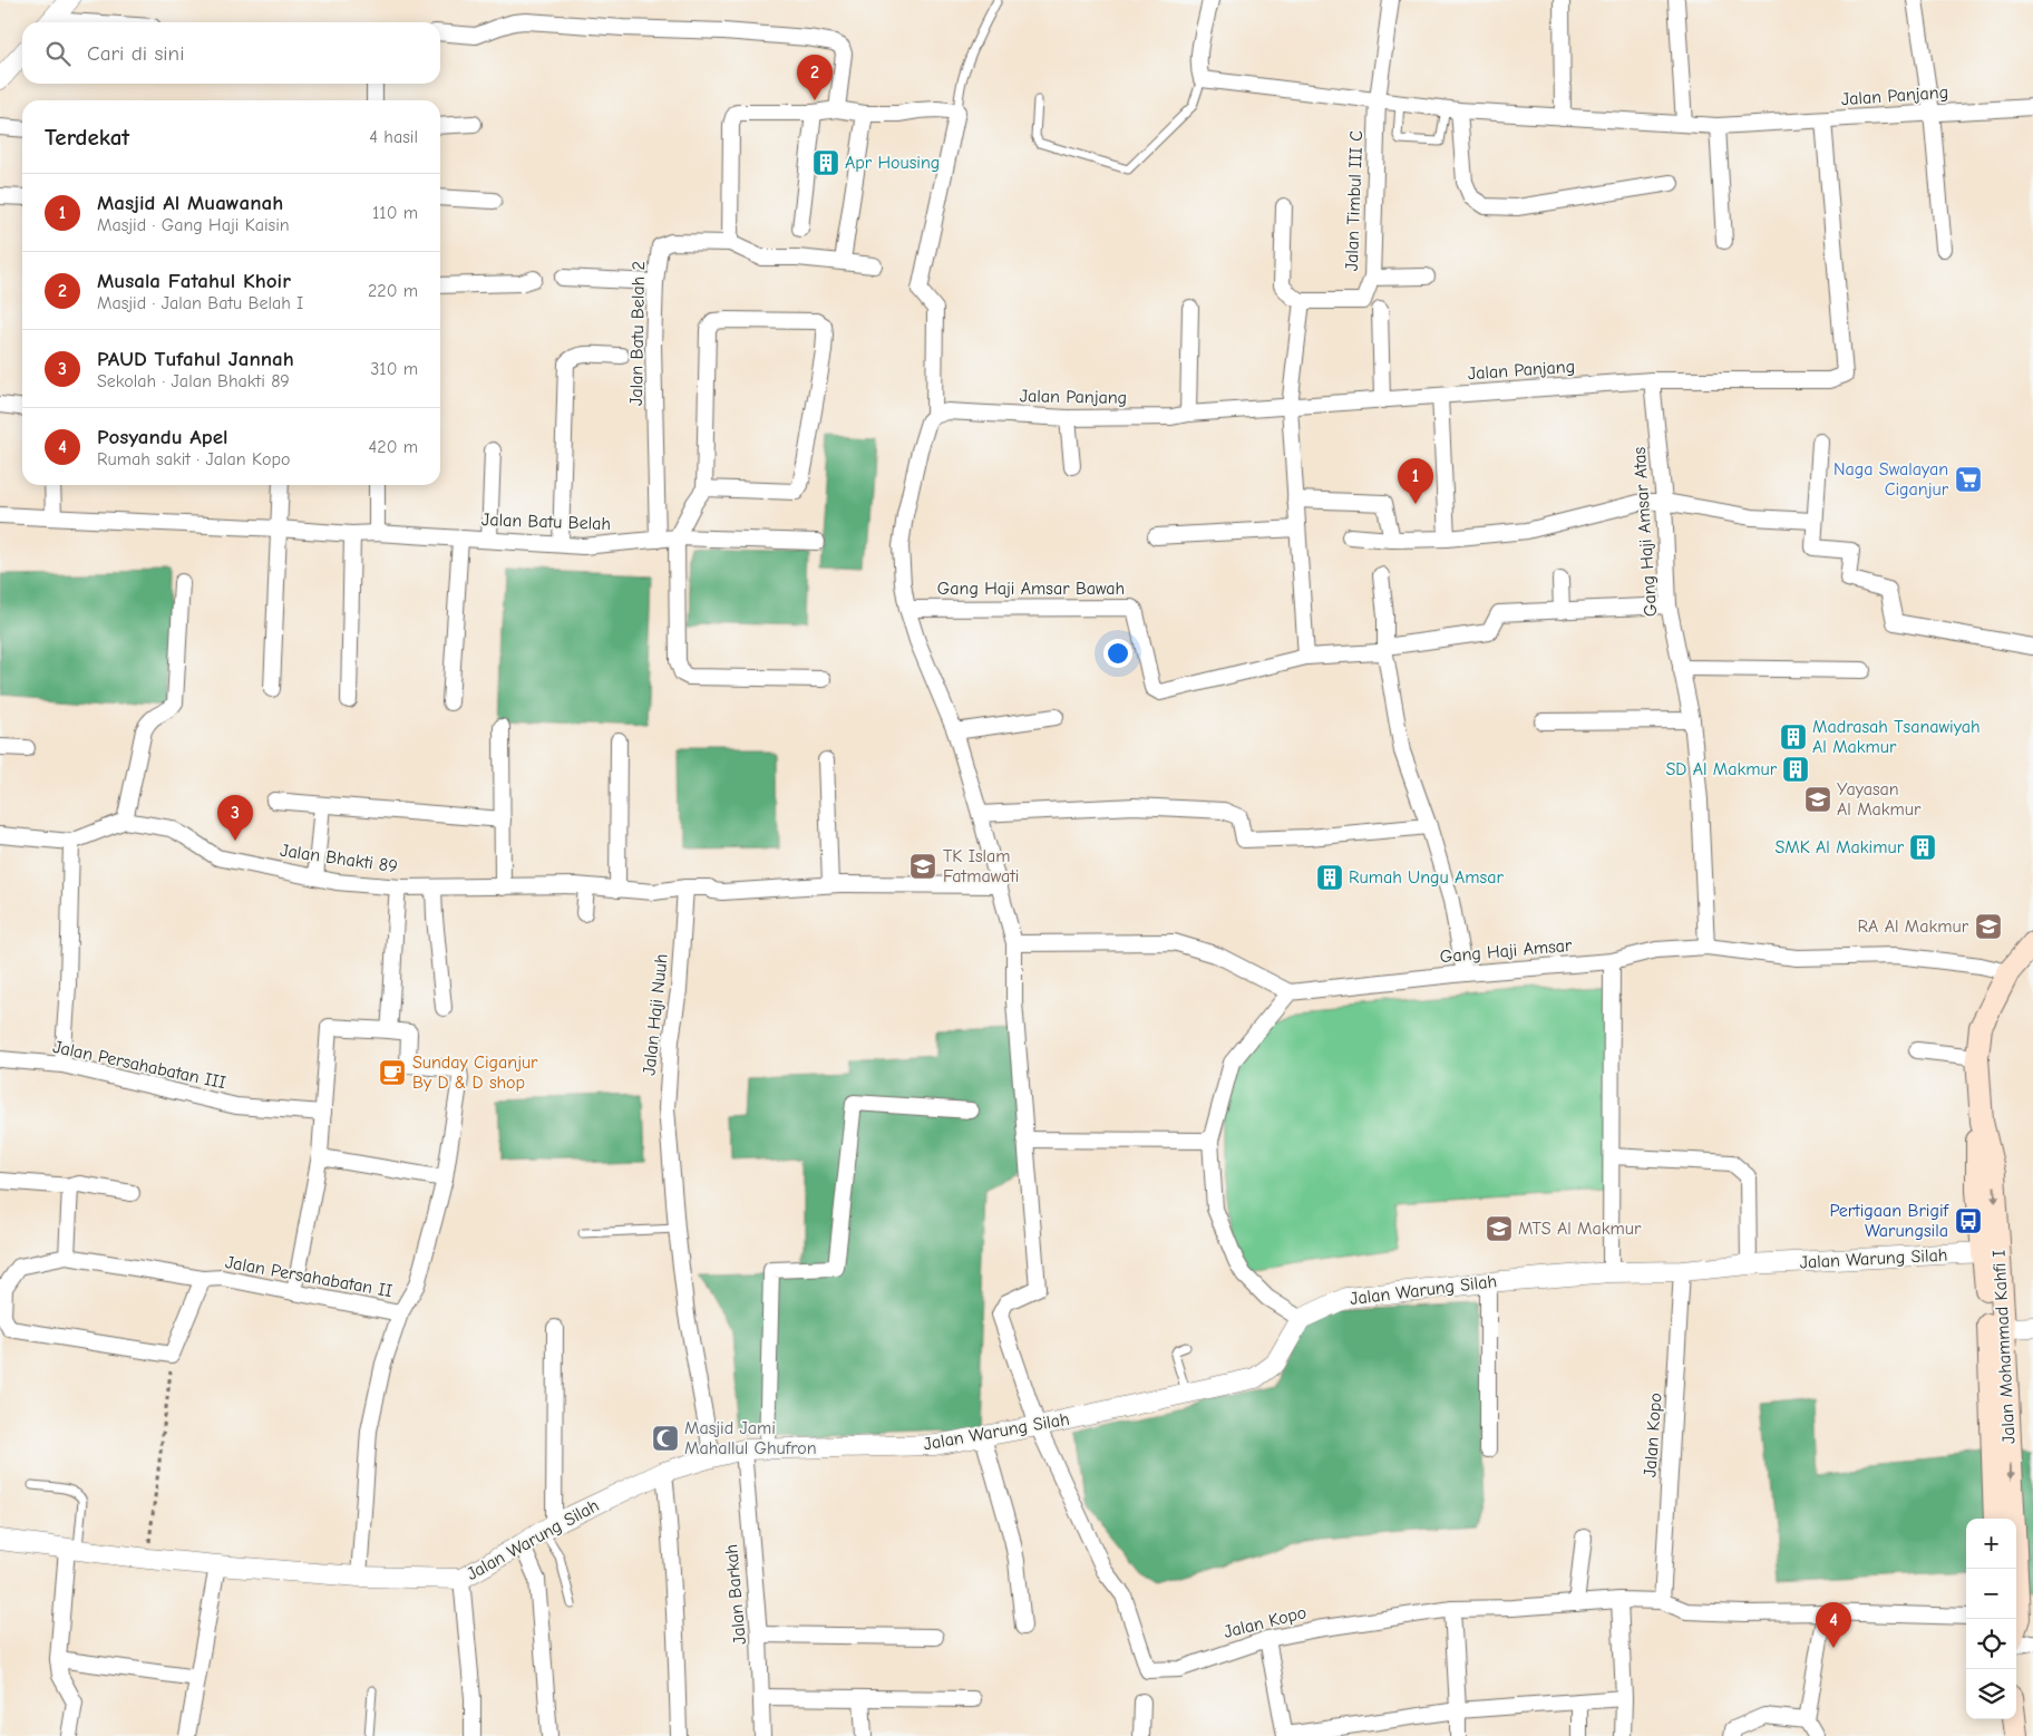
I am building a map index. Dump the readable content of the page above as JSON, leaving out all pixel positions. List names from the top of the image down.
{
  "streets": {
    "main road": ["Jalan Mohammad Kahfi I"],
    "street": [
      "Jalan Panjang",
      "Jalan Timbul III C",
      "Jalan Batu Belah 2",
      "Jalan Batu Belah",
      "Gang Haji Amsar Atas",
      "Gang Haji Amsar Bawah",
      "Jalan Bhakti 89",
      "Gang Haji Amsar",
      "Jalan Haji Nuuh",
      "Jalan Persahabatan III",
      "Jalan Warung Silah",
      "Jalan Persahabatan II",
      "Jalan Kopo",
      "Jalan Barkah"
    ]
  },
  "crossings": [
    ["Jalan Panjang", "Gang Haji Amsar Atas"],
    ["Jalan Batu Belah 2", "Jalan Batu Belah"],
    ["Gang Haji Amsar Atas", "Gang Haji Amsar"],
    ["Jalan Bhakti 89", "Jalan Haji Nuuh"],
    ["Gang Haji Amsar", "Jalan Mohammad Kahfi I"],
    ["Jalan Haji Nuuh", "Jalan Warung Silah"],
    ["Jalan Warung Silah", "Jalan Mohammad Kahfi I"],
    ["Jalan Warung Silah", "Jalan Kopo"],
    ["Jalan Warung Silah", "Jalan Barkah"]
  ],
  "places": {
    "building": [
      "Apr Housing",
      "Madrasah Tsanawiyah Al Makmur",
      "SD Al Makmur",
      "SMK Al Makimur",
      "Rumah Ungu Amsar"
    ],
    "supermarket": ["Naga Swalayan Ciganjur"],
    "school or university": [
      "Yayasan Al Makmur",
      "TK Islam Fatmawati",
      "RA Al Makmur",
      "MTS Al Makmur"
    ],
    "cafe": ["Sunday Ciganjur By D & D shop"],
    "bus stop": ["Pertigaan Brigif Warungsila"],
    "mosque": ["Masjid Jami Mahallul Ghufron"]
  },
  "page": {
    "search": "Cari di sini",
    "pins": [
      "2",
      "1",
      "3",
      "4"
    ],
    "heading": ["Terdekat", "4 hasil"],
    "list": [
      {
        "mark": "1",
        "name": "Masjid Al Muawanah",
        "note": "Masjid · Gang Haji Kaisin",
        "value": "110 m"
      },
      {
        "mark": "2",
        "name": "Musala Fatahul Khoir",
        "note": "Masjid · Jalan Batu Belah I",
        "value": "220 m"
      },
      {
        "mark": "3",
        "name": "PAUD Tufahul Jannah",
        "note": "Sekolah · Jalan Bhakti 89",
        "value": "310 m"
      },
      {
        "mark": "4",
        "name": "Posyandu Apel",
        "note": "Rumah sakit · Jalan Kopo",
        "value": "420 m"
      }
    ],
    "map_buttons": ["+", "−"]
  }
}
